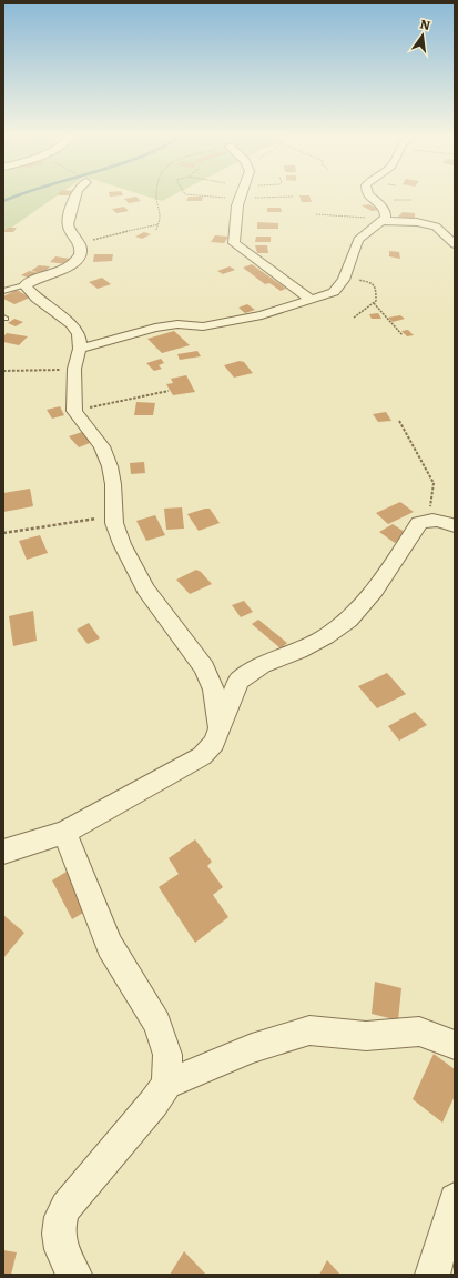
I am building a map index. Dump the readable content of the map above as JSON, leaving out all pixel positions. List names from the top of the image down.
{
  "north": "top"
}
